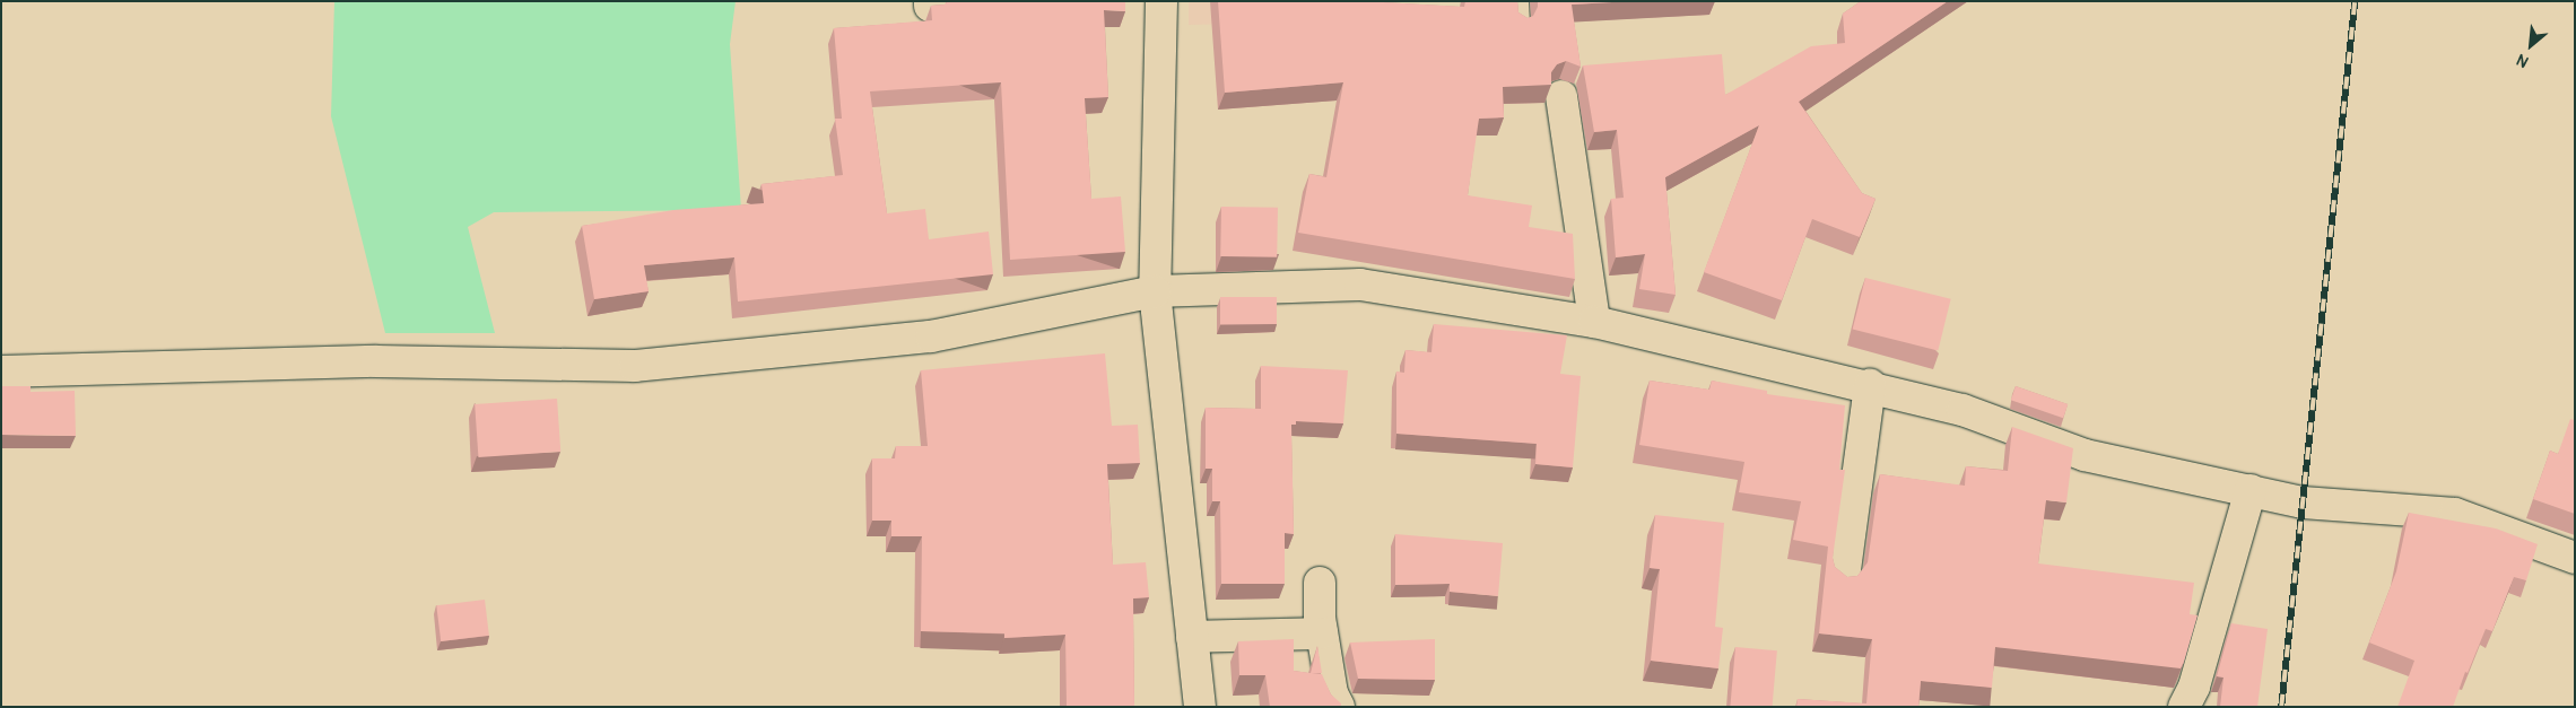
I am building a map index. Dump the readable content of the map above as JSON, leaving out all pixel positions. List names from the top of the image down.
{
  "north": "bottom left"
}
